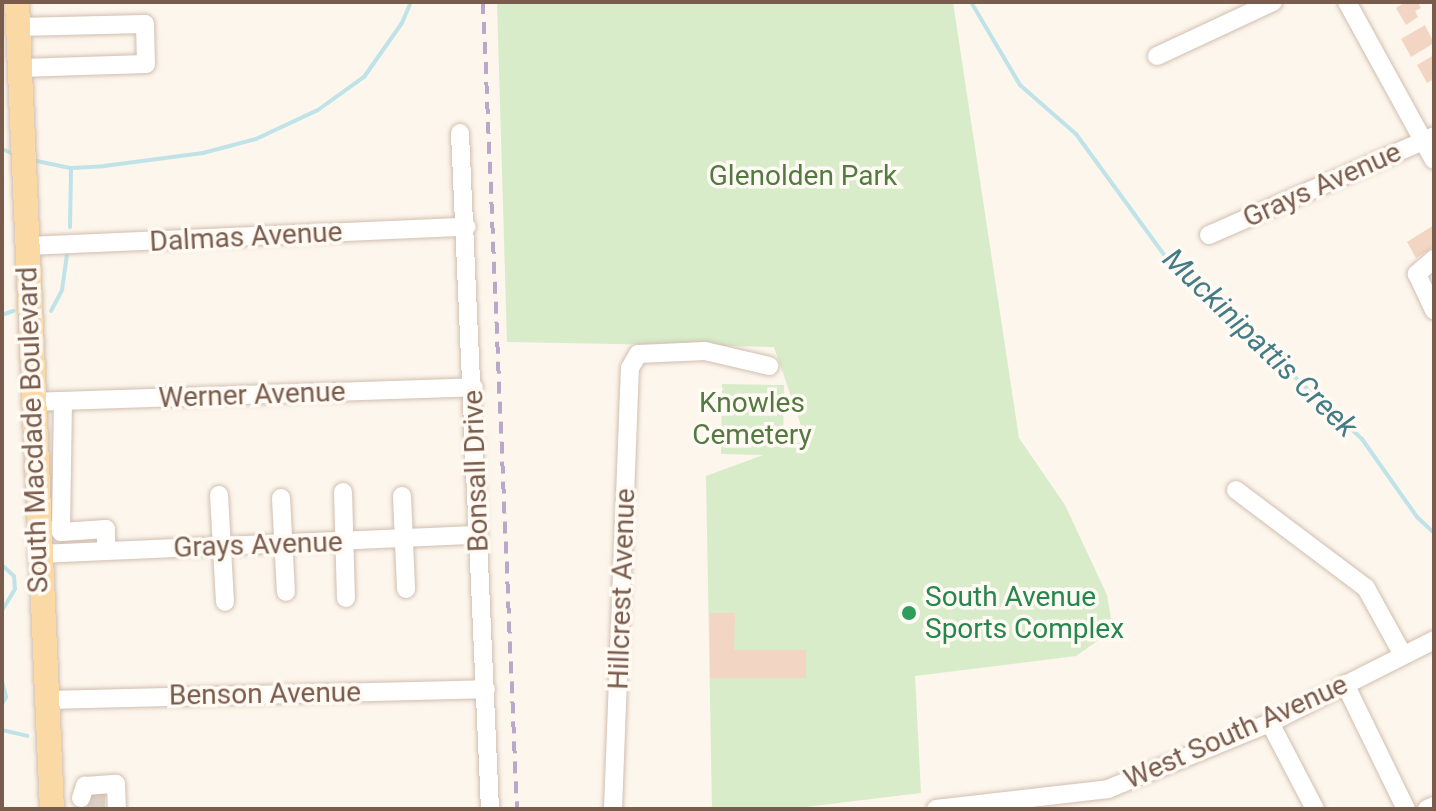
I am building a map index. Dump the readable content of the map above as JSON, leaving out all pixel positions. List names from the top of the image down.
{
  "streets": {
    "main road": ["South Macdade Boulevard"],
    "street": [
      "Grays Avenue",
      "Dalmas Avenue",
      "Werner Avenue",
      "Bonsall Drive",
      "Hillcrest Avenue",
      "Benson Avenue",
      "West South Avenue"
    ]
  },
  "crossings": [
    ["Grays Avenue", "South Macdade Boulevard"],
    ["Grays Avenue", "Bonsall Drive"],
    ["Dalmas Avenue", "South Macdade Boulevard"],
    ["Dalmas Avenue", "Bonsall Drive"],
    ["Werner Avenue", "South Macdade Boulevard"],
    ["Werner Avenue", "Bonsall Drive"],
    ["South Macdade Boulevard", "Benson Avenue"],
    ["Bonsall Drive", "Benson Avenue"]
  ],
  "water": ["Muckinipattis Creek"],
  "parks": ["Glenolden Park", "Knowles Cemetery"],
  "places": ["South Avenue Sports Complex"]
}
